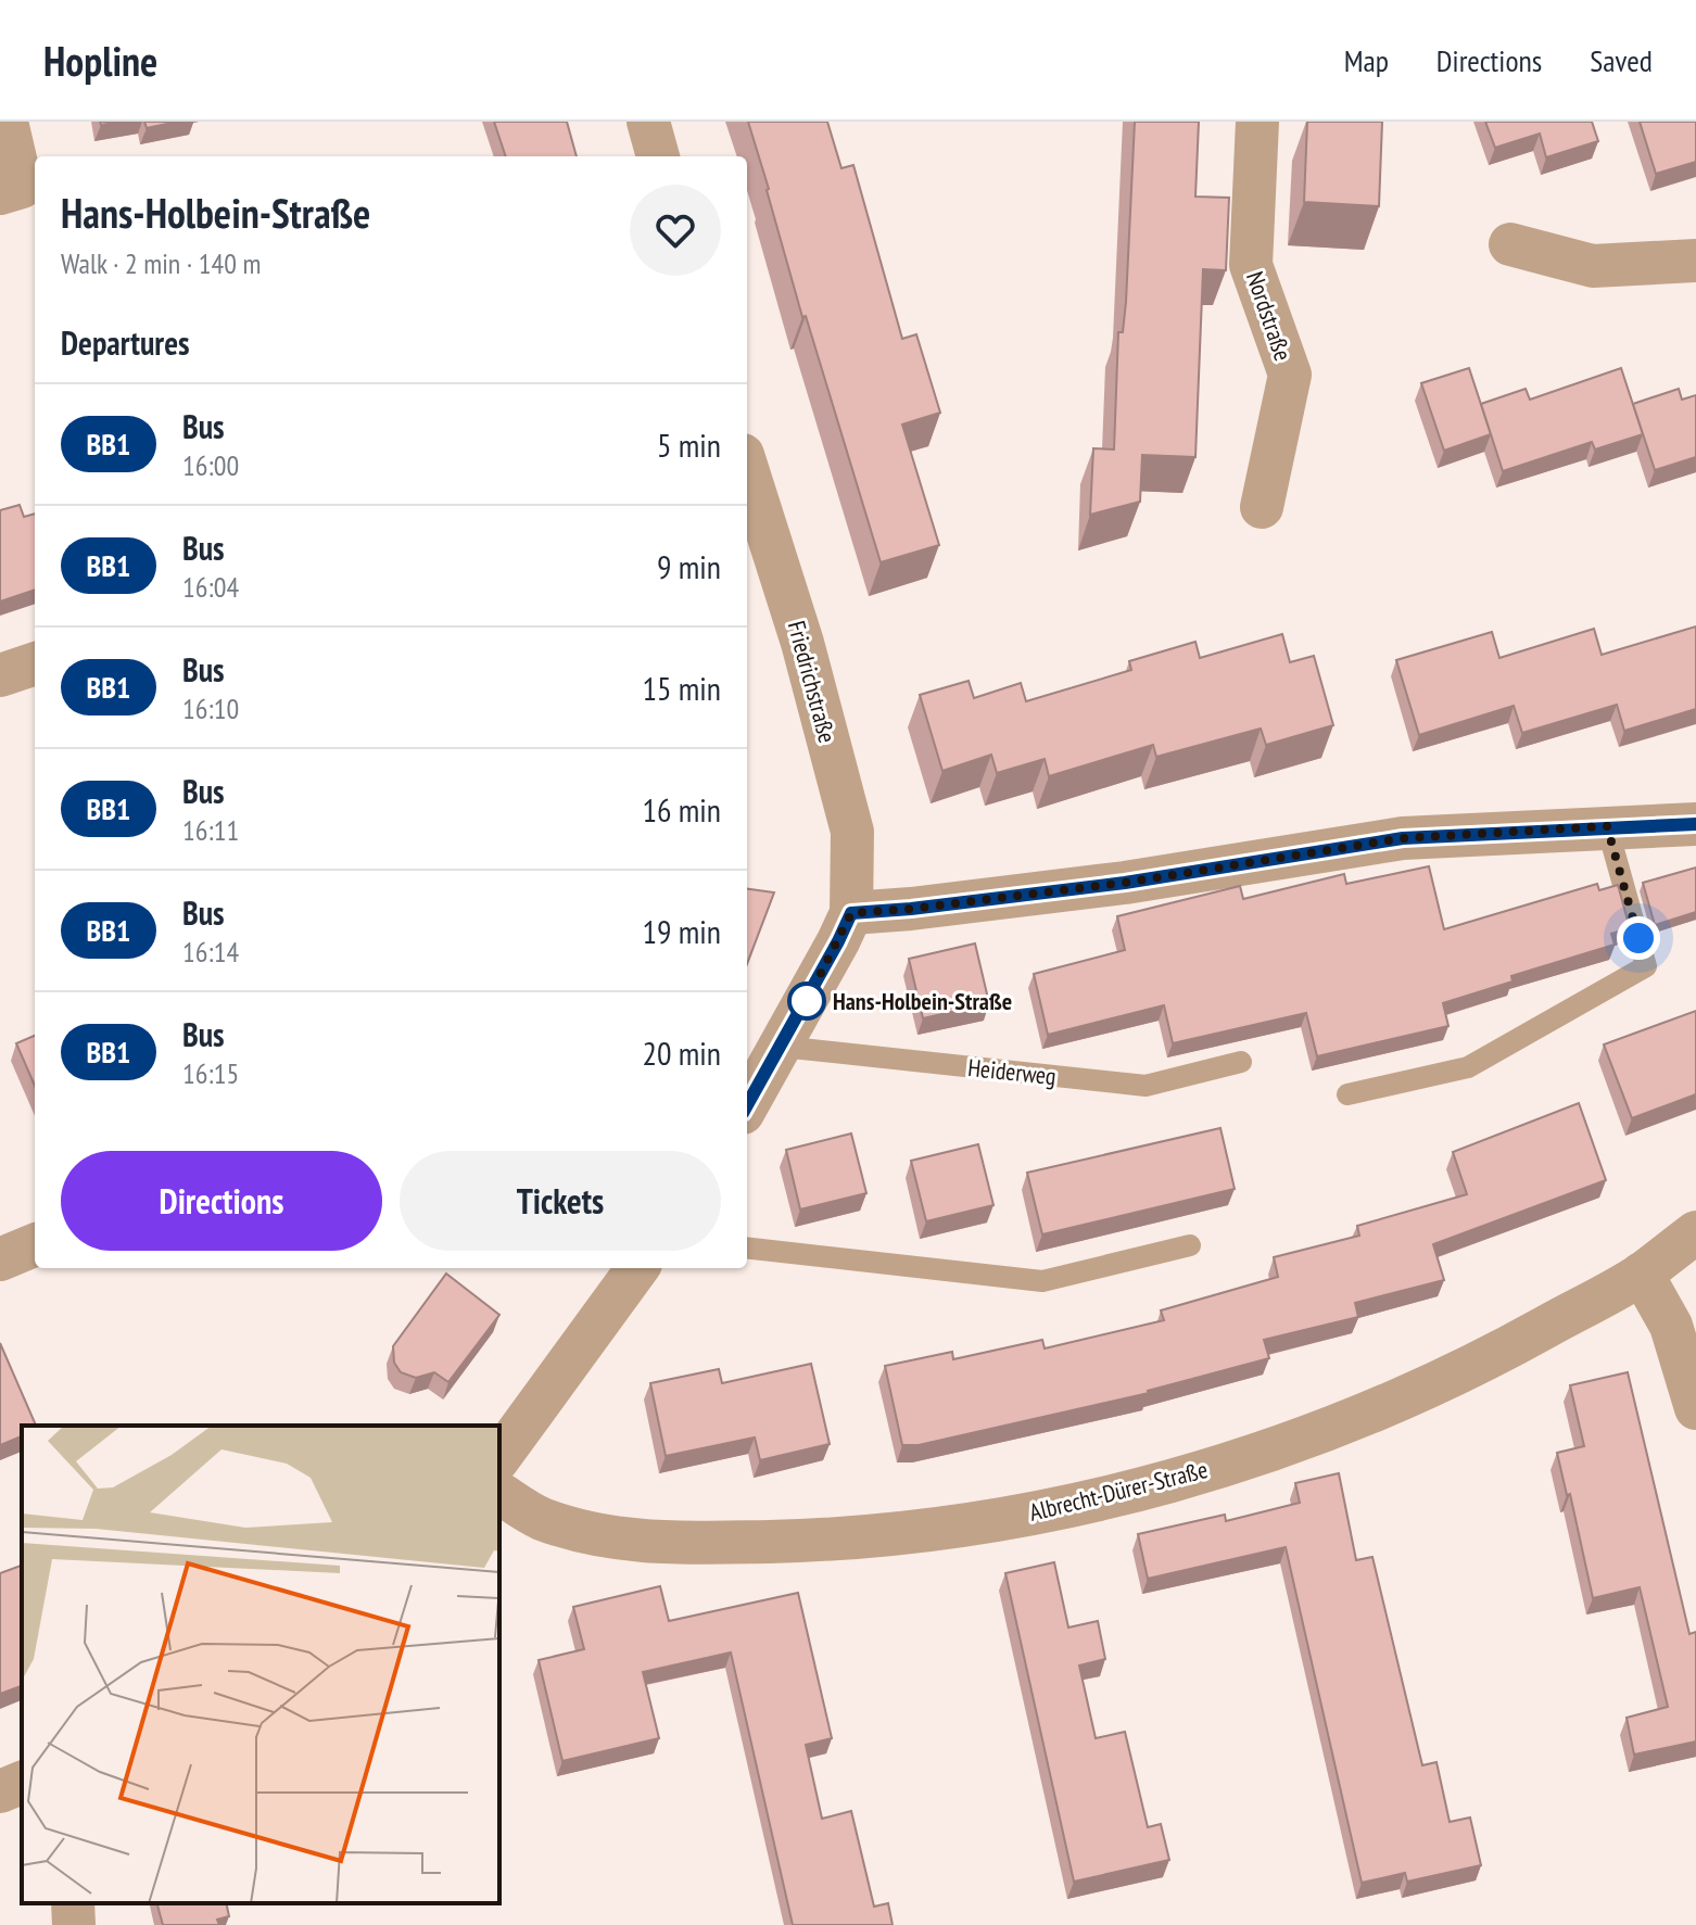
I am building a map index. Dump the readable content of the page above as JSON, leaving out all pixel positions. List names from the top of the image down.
{
  "streets": {
    "street": ["Nordstraße", "Friedrichstraße", "Albrecht-Dürer-Straße"],
    "lane": ["Heiderweg"]
  },
  "places": ["Hans-Holbein-Straße"],
  "lines": ["bus line BB1"],
  "page": {
    "header": "Hopline",
    "nav": ["Map", "Directions", "Saved"],
    "heading": [
      ["Hans-Holbein-Straße", "Walk · 2 min · 140 m"],
      "Departures"
    ],
    "list": [
      {
        "mark": "BB1",
        "name": "Bus",
        "note": "16:00",
        "value": "5 min"
      },
      {
        "mark": "BB1",
        "name": "Bus",
        "note": "16:04",
        "value": "9 min"
      },
      {
        "mark": "BB1",
        "name": "Bus",
        "note": "16:10",
        "value": "15 min"
      },
      {
        "mark": "BB1",
        "name": "Bus",
        "note": "16:11",
        "value": "16 min"
      },
      {
        "mark": "BB1",
        "name": "Bus",
        "note": "16:14",
        "value": "19 min"
      },
      {
        "mark": "BB1",
        "name": "Bus",
        "note": "16:15",
        "value": "20 min"
      }
    ],
    "buttons": ["Directions", "Tickets"]
  }
}
